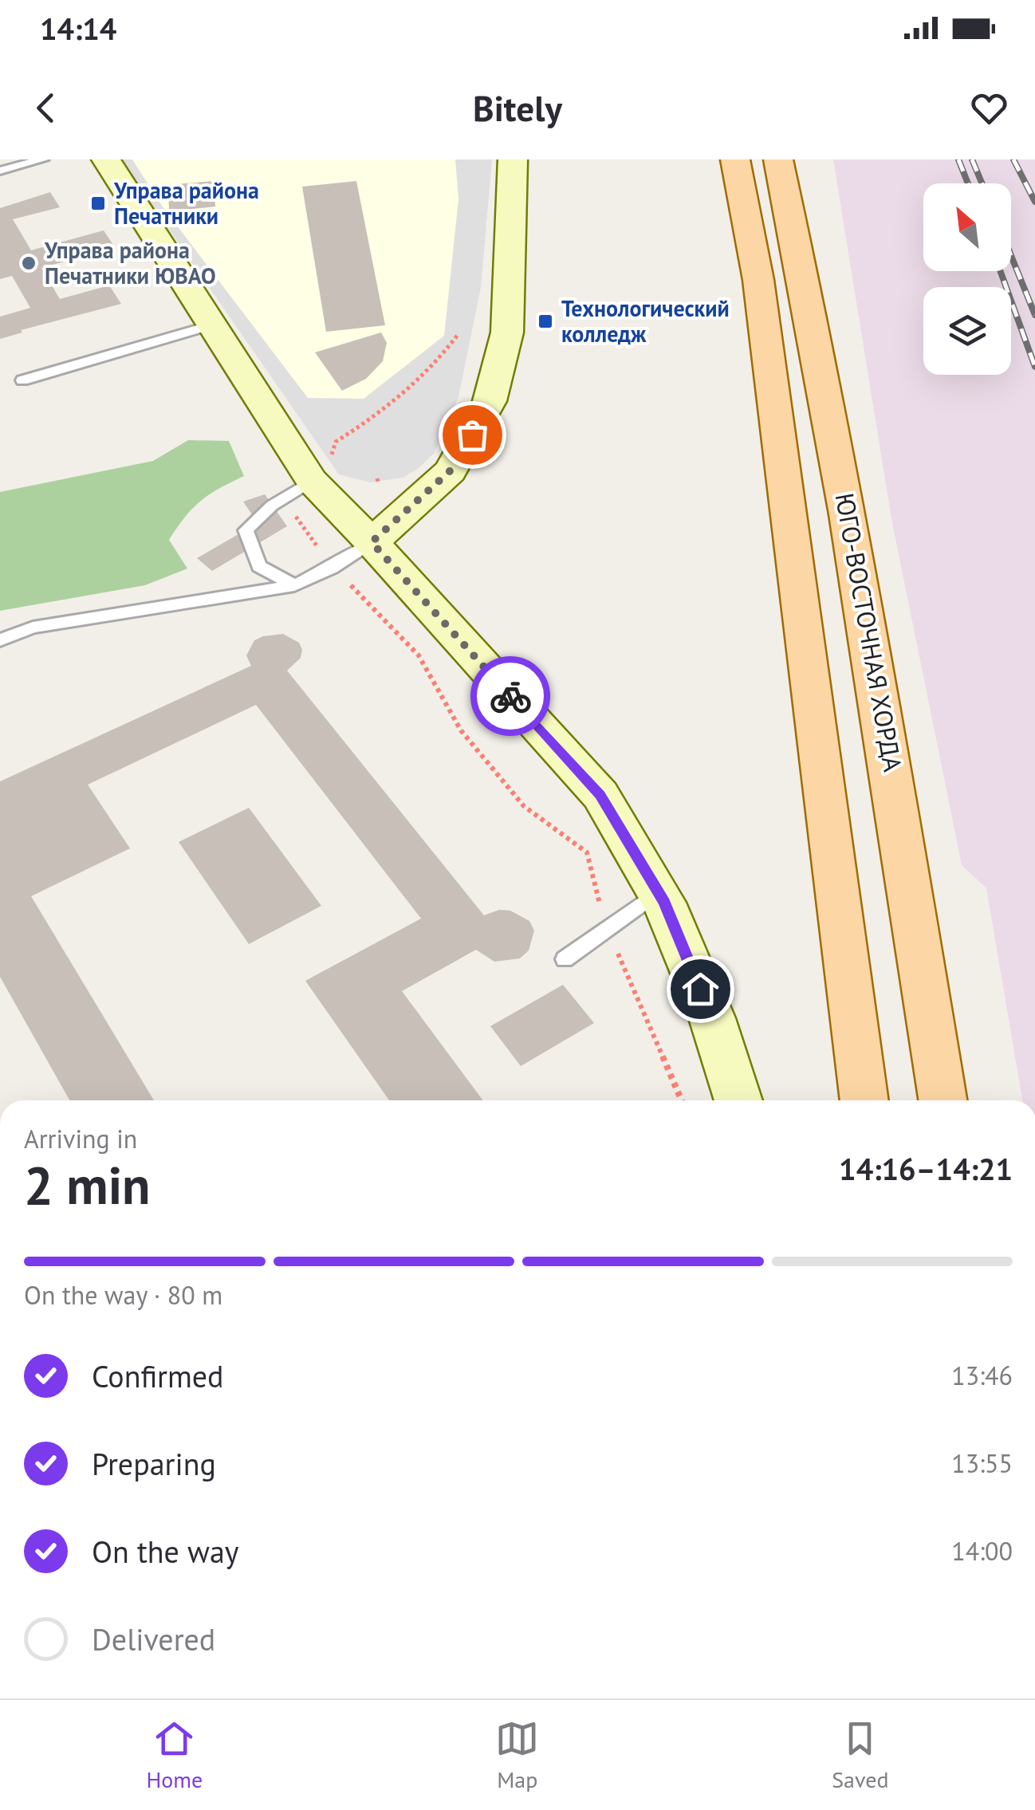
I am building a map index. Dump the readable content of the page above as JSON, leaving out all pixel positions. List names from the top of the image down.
{
  "streets": {
    "main road": ["ЮГО-ВОСТОЧНАЯ ХОРДА"]
  },
  "places": {
    "transit": ["Управа района Печатники", "Технологический колледж"],
    "other": ["Управа района Печатники ЮВАО"]
  },
  "north": "top left",
  "page": {
    "status": "14:14",
    "header": "Bitely",
    "heading": ["2 min", "Arriving in", "14:16–14:21"],
    "bar": "On the way · 80 m",
    "list": [
      ["Confirmed", "13:46"],
      ["Preparing", "13:55"],
      ["On the way", "14:00"],
      "Delivered"
    ],
    "tabs": ["Home", "Map", "Saved"]
  }
}
